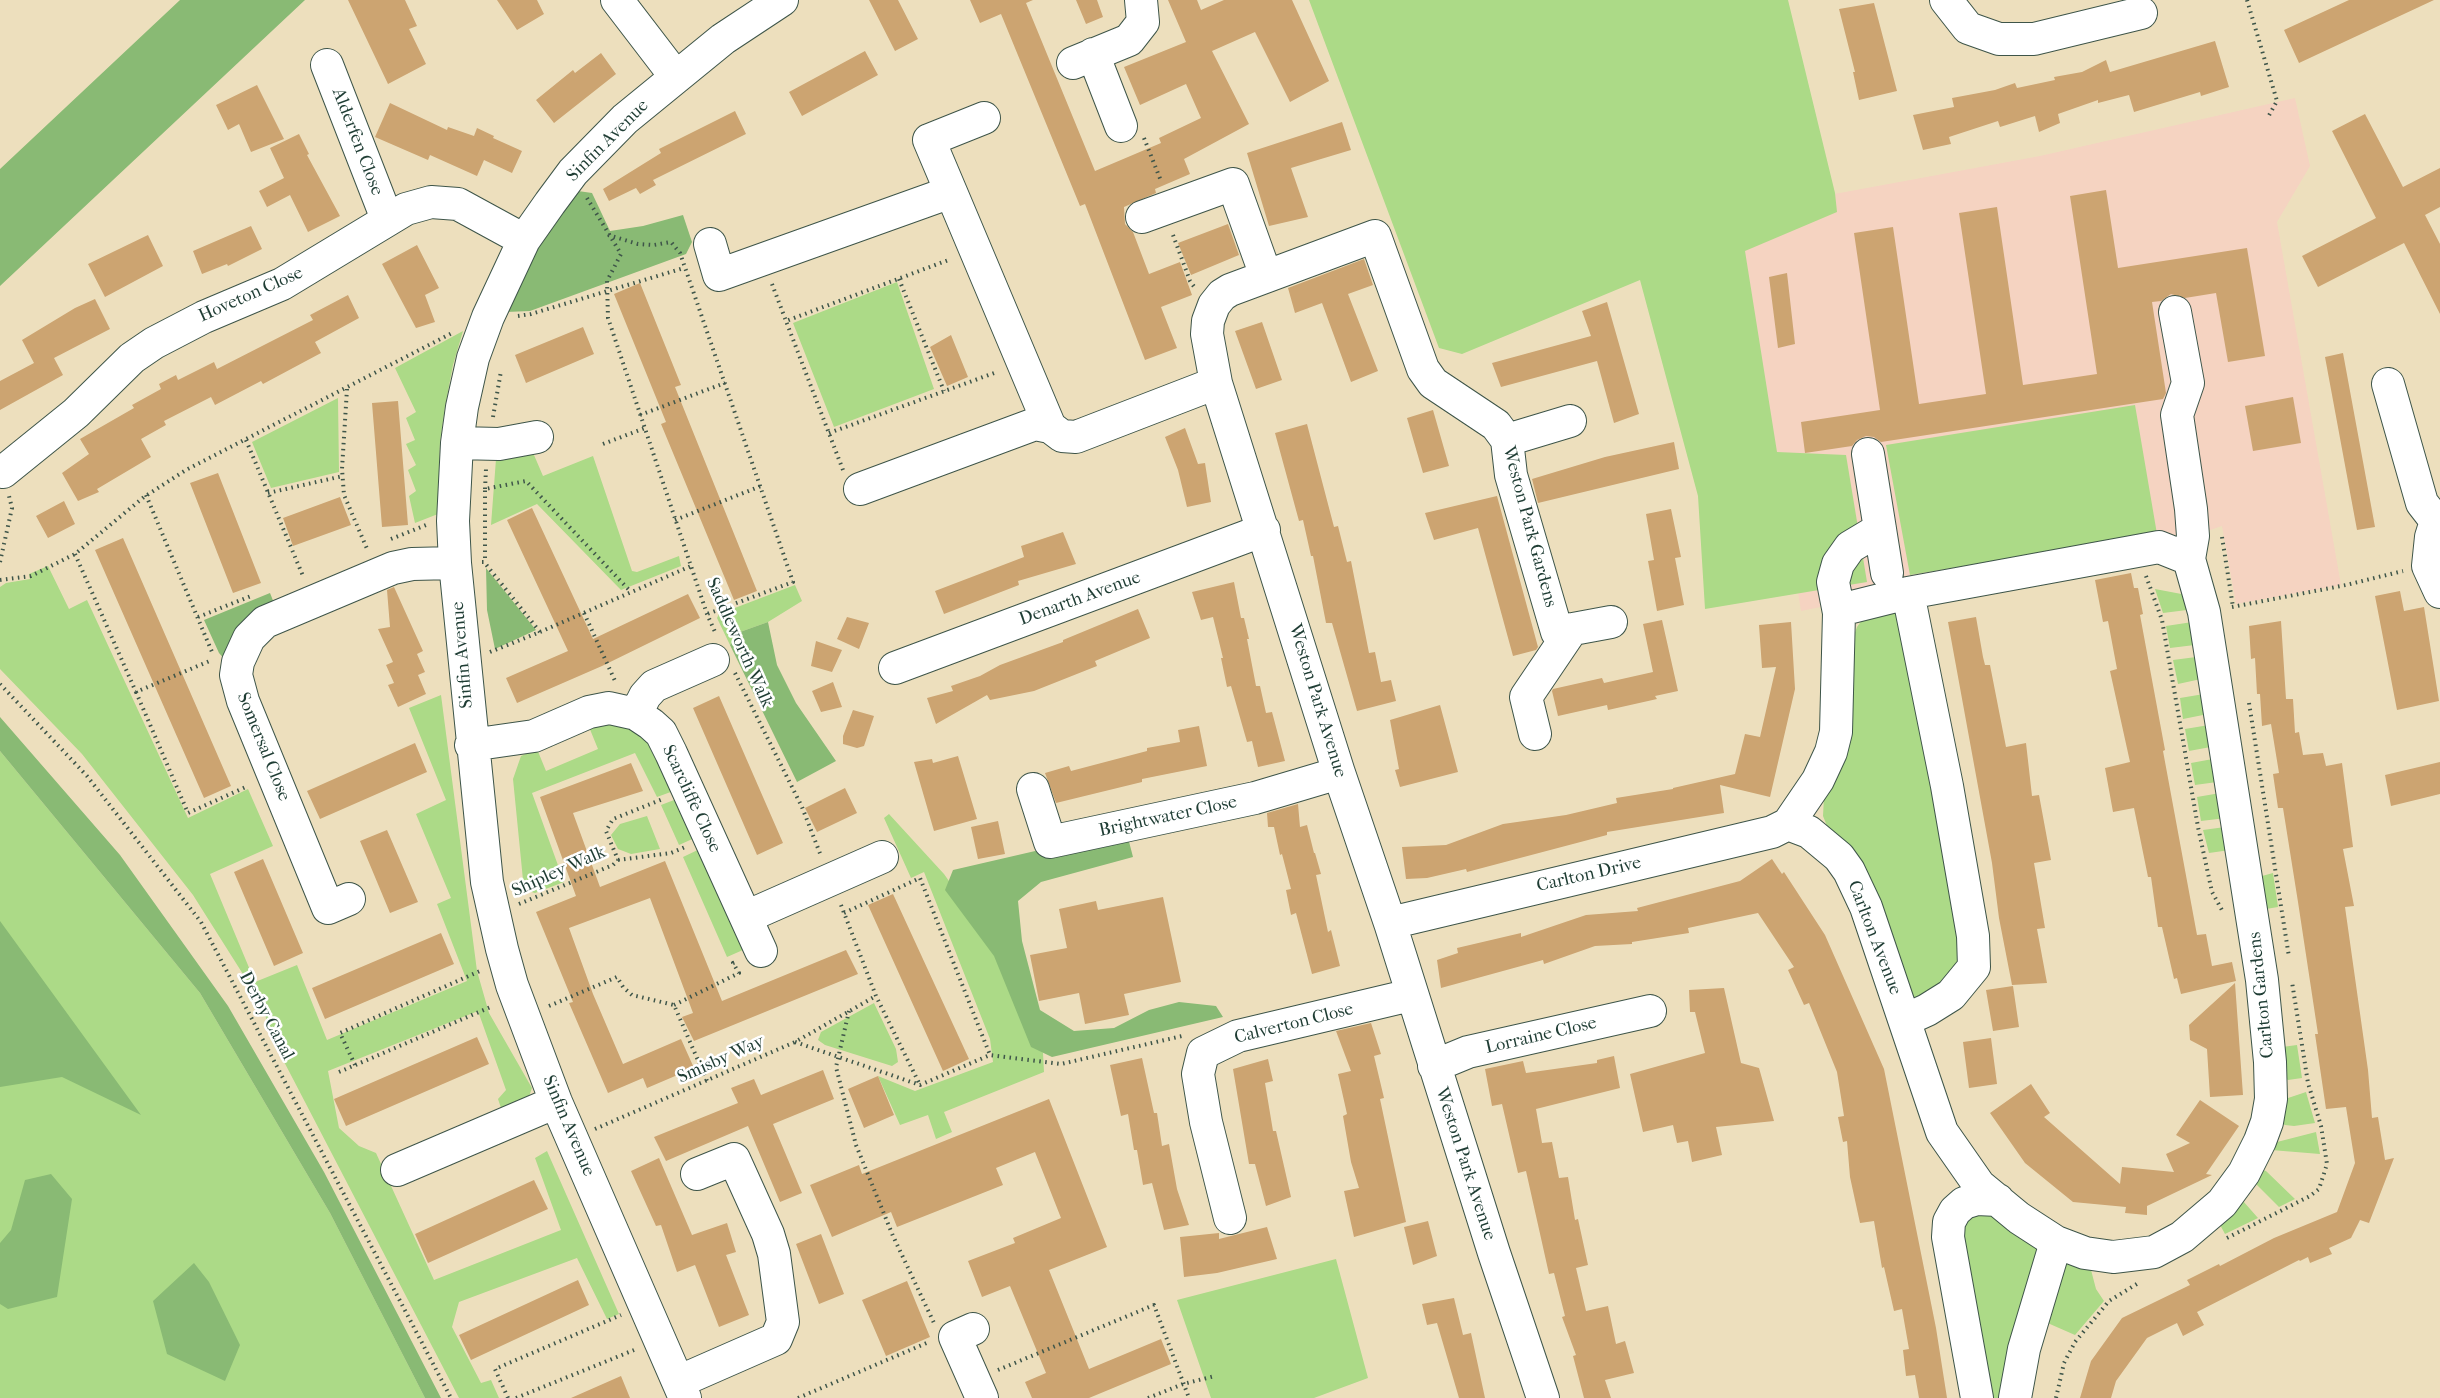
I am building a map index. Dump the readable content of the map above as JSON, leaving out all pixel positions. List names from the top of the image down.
{
  "streets": {
    "street": [
      "Sinfin Avenue",
      "Alderfen Close",
      "Hoveton Close",
      "Weston Park Gardens",
      "Denarth Avenue",
      "Weston Park Avenue",
      "Somersal Close",
      "Scarcliffe Close",
      "Brightwater Close",
      "Carlton Drive",
      "Carlton Avenue",
      "Carlton Gardens",
      "Calverton Close",
      "Lorraine Close"
    ],
    "path": [
      "Saddleworth Walk",
      "Shipley Walk",
      "Derby Canal",
      "Smisby Way"
    ]
  },
  "crossings": [
    ["Sinfin Avenue", "Hoveton Close"],
    ["Sinfin Avenue", "Somersal Close"],
    ["Sinfin Avenue", "Shipley Walk"],
    ["Sinfin Avenue", "Smisby Way"],
    ["Alderfen Close", "Hoveton Close"],
    ["Denarth Avenue", "Weston Park Avenue"],
    ["Saddleworth Walk", "Smisby Way"],
    ["Weston Park Avenue", "Brightwater Close"],
    ["Weston Park Avenue", "Carlton Drive"],
    ["Weston Park Avenue", "Calverton Close"],
    ["Weston Park Avenue", "Lorraine Close"],
    ["Scarcliffe Close", "Shipley Walk"],
    ["Carlton Drive", "Carlton Avenue"],
    ["Carlton Avenue", "Carlton Gardens"]
  ]
}
